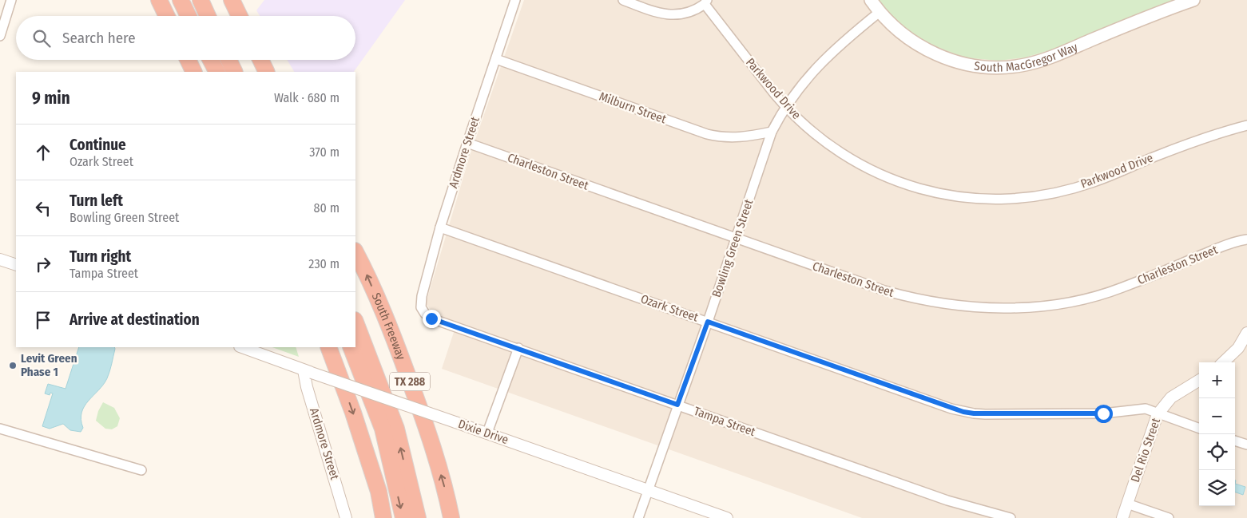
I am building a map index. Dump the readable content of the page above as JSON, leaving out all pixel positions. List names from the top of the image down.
{
  "streets": {
    "highway": ["South Freeway", "TX 288"],
    "main road": ["South MacGregor Way"],
    "street": [
      "Parkwood Drive",
      "Milburn Street",
      "Ardmore Street",
      "Charleston Street",
      "Bowling Green Street",
      "Ozark Street",
      "Tampa Street",
      "Dixie Drive",
      "Del Rio Street"
    ]
  },
  "crossings": [
    ["South MacGregor Way", "Bowling Green Street"],
    ["Parkwood Drive", "Bowling Green Street"],
    ["Milburn Street", "Ardmore Street"],
    ["Milburn Street", "Bowling Green Street"],
    ["Ardmore Street", "Charleston Street"],
    ["Ardmore Street", "Ozark Street"],
    ["Ardmore Street", "Tampa Street"],
    ["Ardmore Street", "Dixie Drive"],
    ["Charleston Street", "Bowling Green Street"],
    ["Bowling Green Street", "Ozark Street"],
    ["Bowling Green Street", "Tampa Street"],
    ["Bowling Green Street", "Dixie Drive"],
    ["Ozark Street", "Del Rio Street"]
  ],
  "places": ["Levit Green Phase 1"],
  "page": {
    "search": "Search here",
    "heading": ["9 min", "Walk · 680 m"],
    "list": [
      ["Continue", "Ozark Street", "370 m"],
      ["Turn left", "Bowling Green Street", "80 m"],
      ["Turn right", "Tampa Street", "230 m"],
      "Arrive at destination"
    ],
    "map_buttons": ["+", "−"]
  }
}
